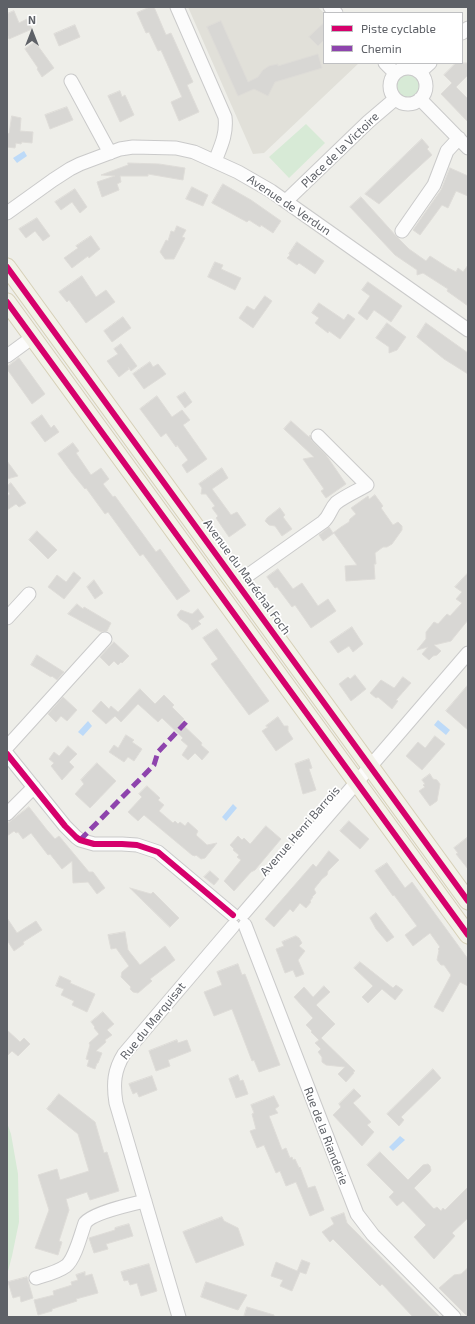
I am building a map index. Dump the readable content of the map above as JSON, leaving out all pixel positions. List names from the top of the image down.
{
  "streets": {
    "main road": ["Avenue du Maréchal Foch"],
    "street": [
      "Place de la Victoire",
      "Avenue de Verdun",
      "Avenue Henri Barrois",
      "Rue du Marquisat",
      "Rue de la Rianderie"
    ]
  },
  "crossings": [
    ["Place de la Victoire", "Avenue de Verdun"],
    ["Avenue du Maréchal Foch", "Avenue Henri Barrois"],
    ["Avenue Henri Barrois", "Rue du Marquisat"],
    ["Avenue Henri Barrois", "Rue de la Rianderie"],
    ["Rue du Marquisat", "Rue de la Rianderie"]
  ],
  "legend": ["Piste cyclable", "Chemin"],
  "north": "top"
}
